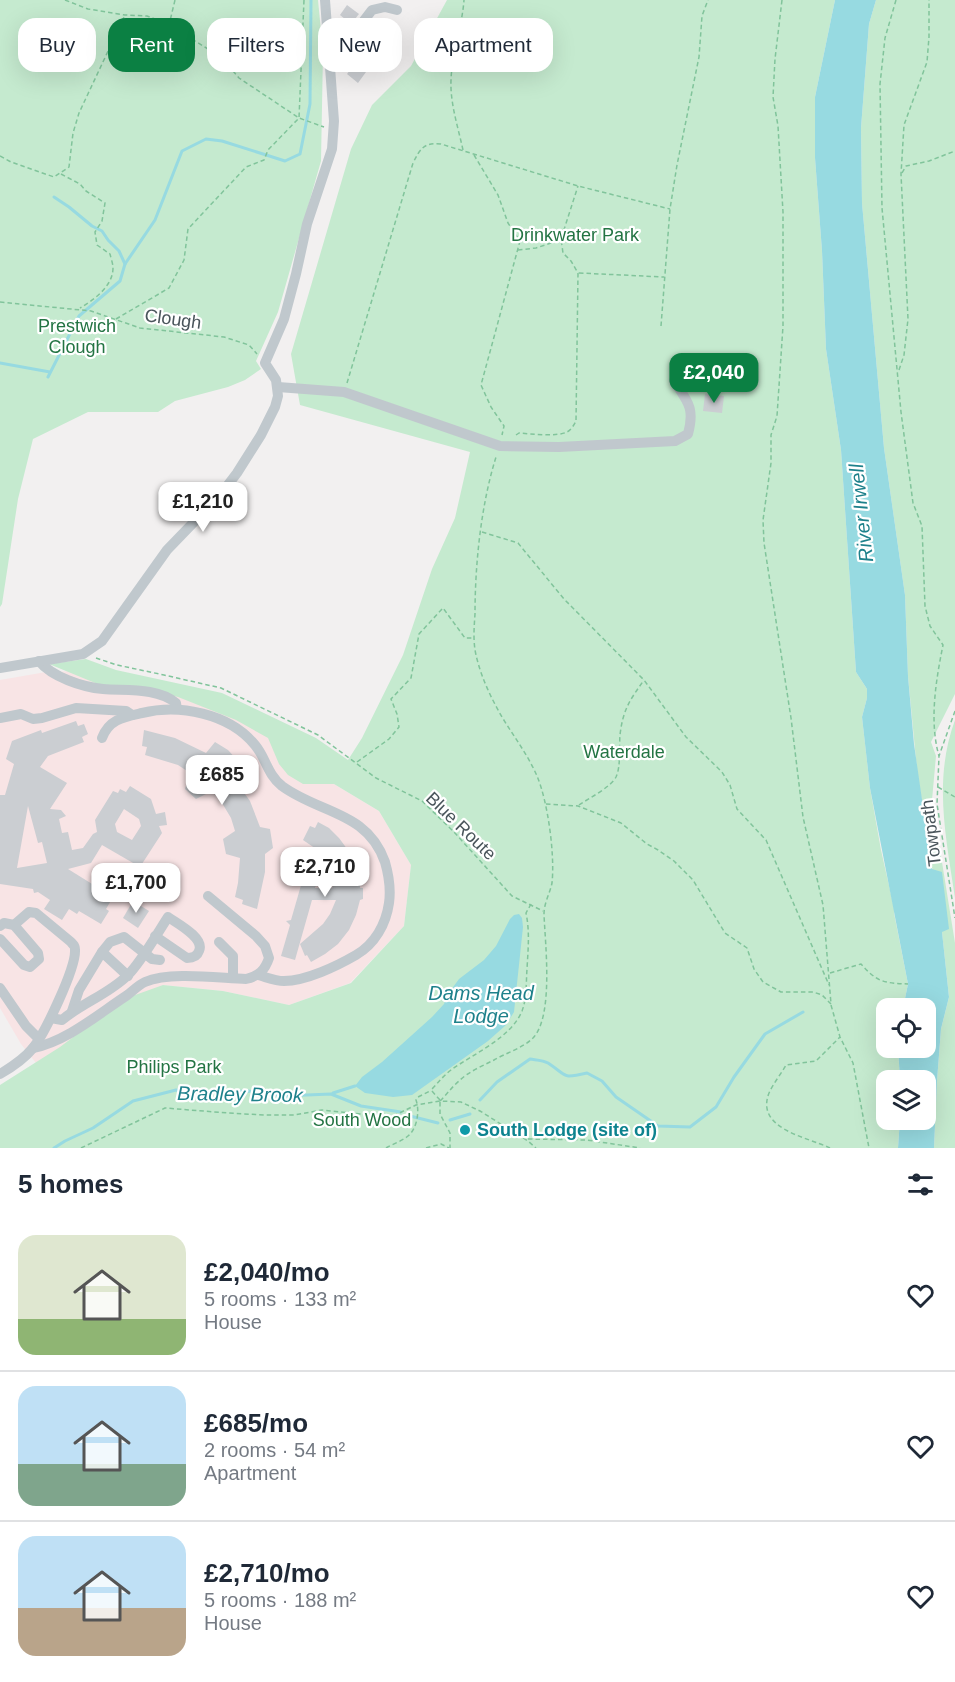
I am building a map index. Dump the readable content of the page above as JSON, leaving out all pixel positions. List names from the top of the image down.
{
  "streets": {
    "path": ["Clough", "Blue Route", "Towpath"]
  },
  "water": ["River Irwell", "Dams Head Lodge", "Bradley Brook"],
  "parks": [
    "Drinkwater Park",
    "Prestwich Clough",
    "Waterdale",
    "Philips Park",
    "South Wood"
  ],
  "places": ["South Lodge (site of)"],
  "page": {
    "chip": [
      "Buy",
      "Rent",
      "Filters",
      "New",
      "Apartment"
    ],
    "price": [
      "£2,040",
      "£1,210",
      "£685",
      "£2,710",
      "£1,700"
    ],
    "heading": "5 homes",
    "list": [
      {
        "name": "£2,040/mo",
        "note": "5 rooms · 133 m² · House"
      },
      {
        "name": "£685/mo",
        "note": "2 rooms · 54 m² · Apartment"
      },
      {
        "name": "£2,710/mo",
        "note": "5 rooms · 188 m² · House"
      }
    ]
  }
}
